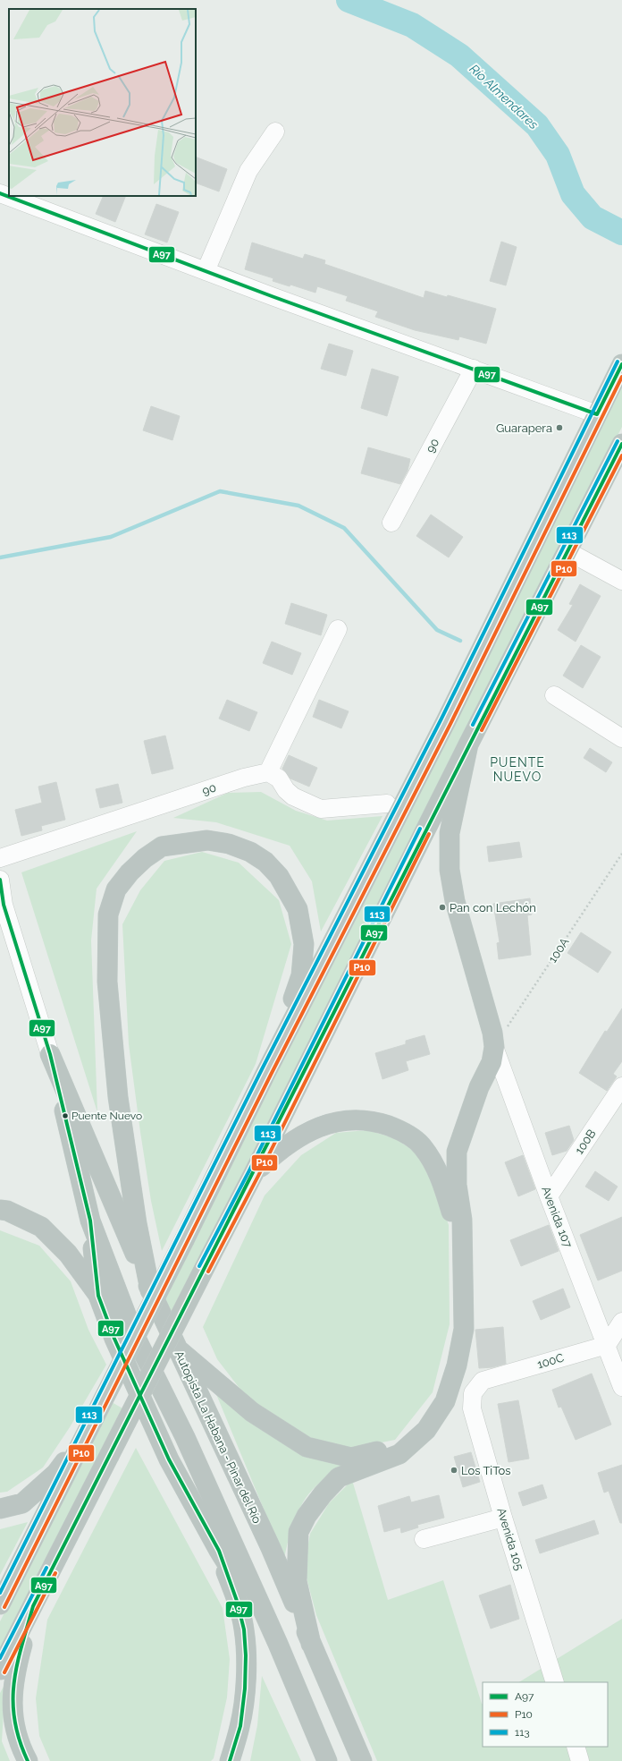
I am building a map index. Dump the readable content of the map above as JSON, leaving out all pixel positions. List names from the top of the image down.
{
  "streets": {
    "highway": ["Autopista La Habana - Pinar del Río"],
    "street": [
      "90",
      "100B",
      "Avenida 107",
      "100C",
      "Avenida 105"
    ],
    "path": ["100A"]
  },
  "crossings": [
    ["100A", "Avenida 107"],
    ["100B", "Avenida 107"],
    ["Avenida 107", "100C"],
    ["100C", "Avenida 105"]
  ],
  "districts": ["PUENTE NUEVO"],
  "water": ["Río Almendares"],
  "places": [
    "Guarapera",
    "Pan con Lechón",
    "Puente Nuevo",
    "Los TiTos"
  ],
  "lines": ["transit line A97", "transit line 113", "transit line P10"],
  "legend": ["A97", "P10", "113"]
}
